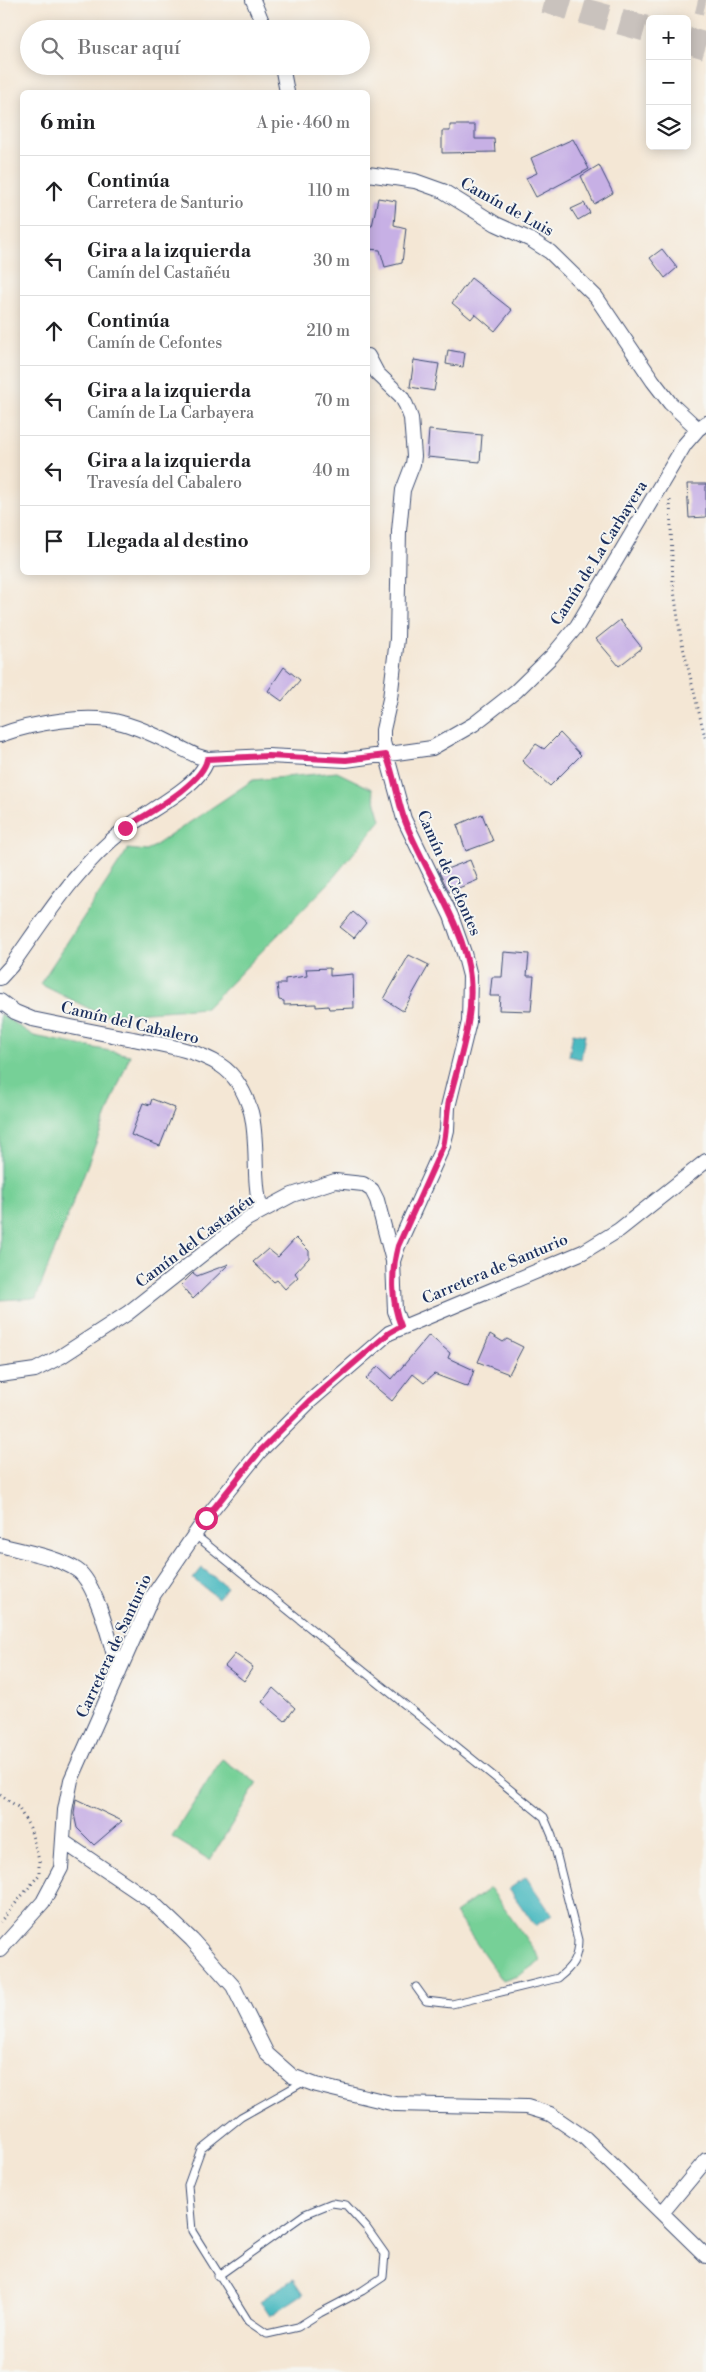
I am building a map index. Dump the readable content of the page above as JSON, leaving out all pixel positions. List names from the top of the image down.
{
  "streets": {
    "street": [
      "Camín de Luis",
      "Camín de La Carbayera",
      "Camín de Cefontes",
      "Camín del Cabalero",
      "Camín del Castañéu",
      "Carretera de Santurio"
    ]
  },
  "crossings": [
    ["Camín de Luis", "Camín de La Carbayera"],
    ["Camín de La Carbayera", "Camín de Cefontes"],
    ["Camín de Cefontes", "Camín del Castañéu"],
    ["Camín del Cabalero", "Camín del Castañéu"],
    ["Camín del Castañéu", "Carretera de Santurio"]
  ],
  "page": {
    "map_buttons": ["+", "−"],
    "search": "Buscar aquí",
    "heading": ["6 min", "A pie · 460 m"],
    "list": [
      ["Continúa", "Carretera de Santurio", "110 m"],
      ["Gira a la izquierda", "Camín del Castañéu", "30 m"],
      ["Continúa", "Camín de Cefontes", "210 m"],
      ["Gira a la izquierda", "Camín de La Carbayera", "70 m"],
      ["Gira a la izquierda", "Travesía del Cabalero", "40 m"],
      "Llegada al destino"
    ]
  }
}
